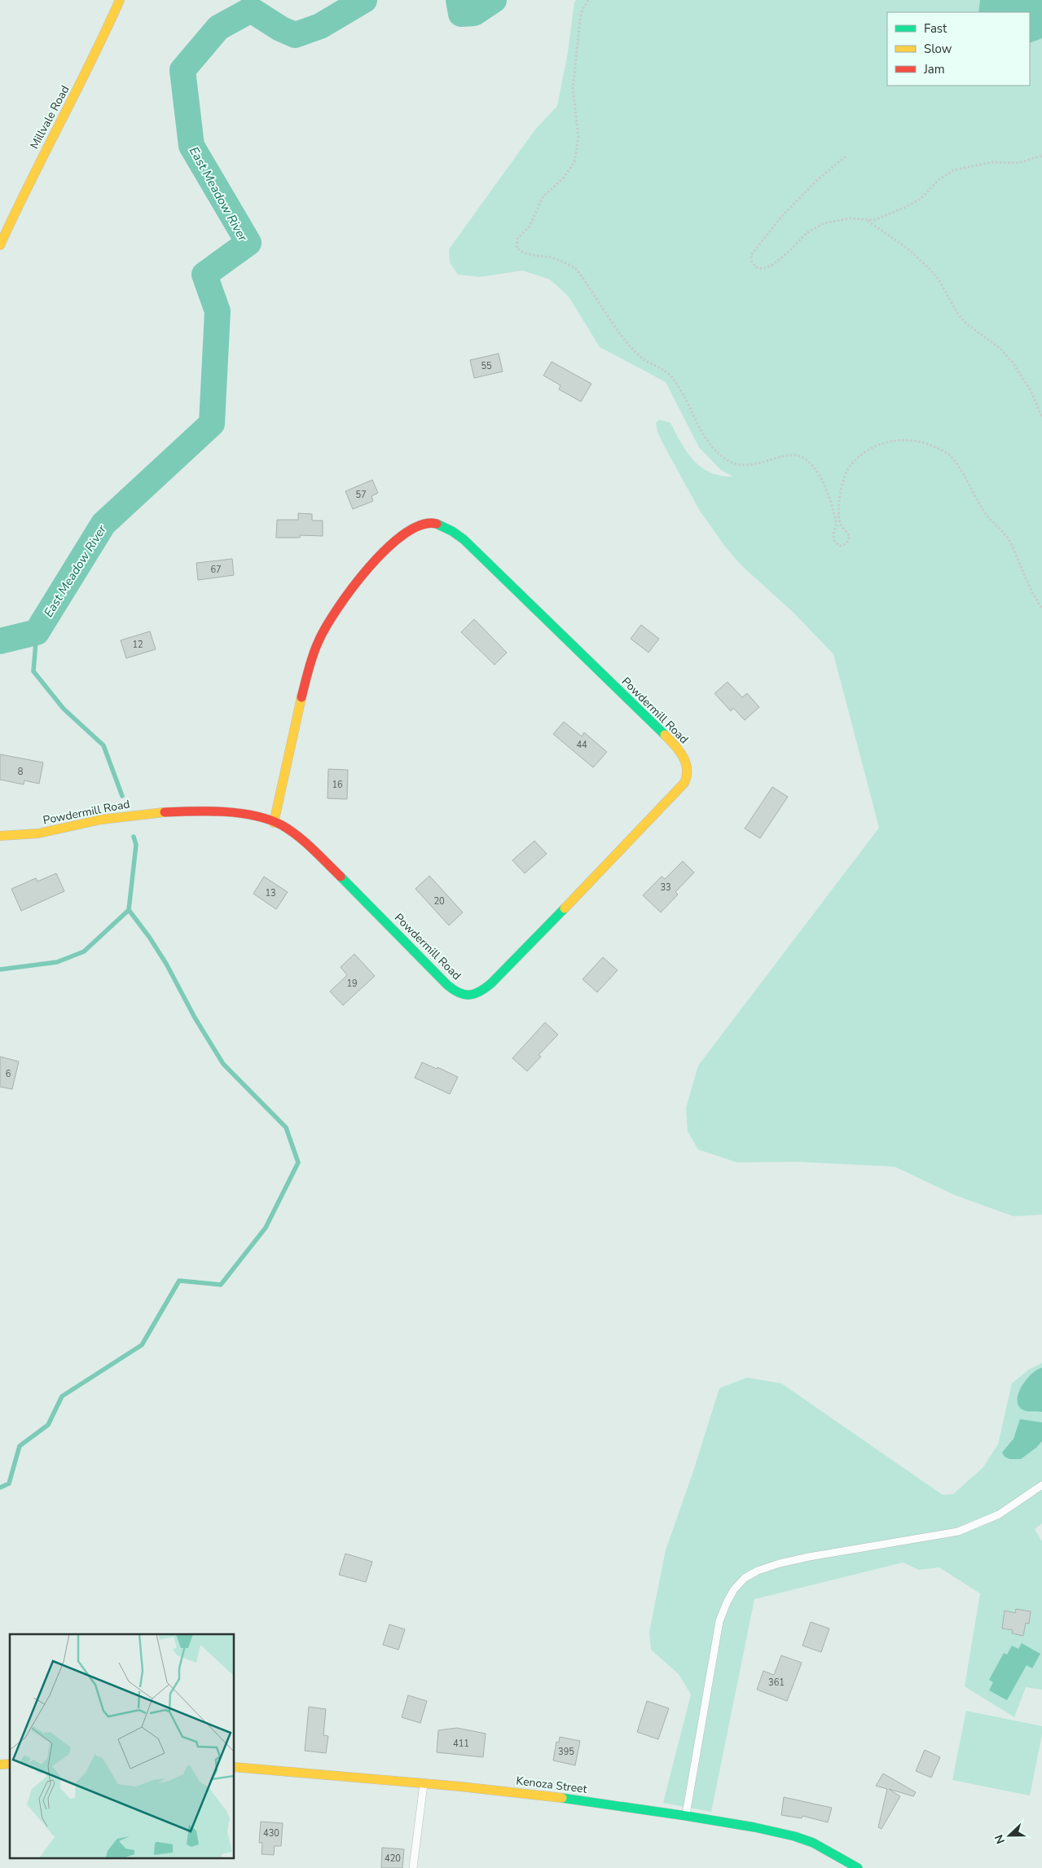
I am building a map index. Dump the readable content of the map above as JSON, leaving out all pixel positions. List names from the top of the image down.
{
  "streets": {
    "street": ["Millvale Road", "Powdermill Road", "Kenoza Street"]
  },
  "water": ["East Meadow River"],
  "house_numbers": [
    "55",
    "57",
    "67",
    "12",
    "44",
    "8",
    "16",
    "33",
    "13",
    "20",
    "19",
    "6",
    "361",
    "411",
    "395",
    "430",
    "420"
  ],
  "legend": ["Fast", "Slow", "Jam"],
  "north": "left"
}
